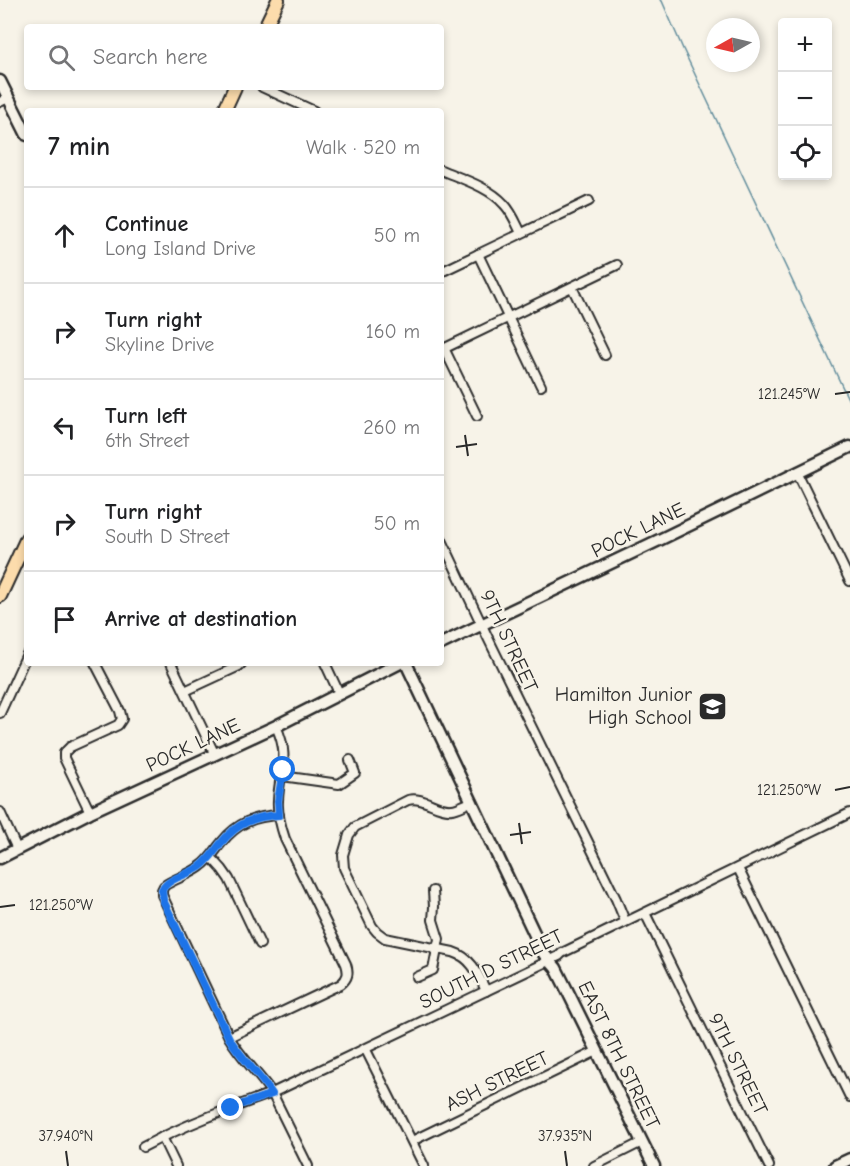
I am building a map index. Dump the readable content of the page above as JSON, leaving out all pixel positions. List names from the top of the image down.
{
  "streets": {
    "street": [
      "POCK LANE",
      "9TH STREET",
      "SOUTH D STREET",
      "EAST 8TH STREET",
      "ASH STREET"
    ]
  },
  "crossings": [
    ["POCK LANE", "9TH STREET"],
    ["9TH STREET", "SOUTH D STREET"],
    ["SOUTH D STREET", "EAST 8TH STREET"],
    ["EAST 8TH STREET", "ASH STREET"]
  ],
  "places": {
    "school or university": ["Hamilton Junior High School"]
  },
  "north": "left",
  "page": {
    "map_buttons": ["+", "−"],
    "search": "Search here",
    "heading": ["7 min", "Walk · 520 m"],
    "list": [
      ["Continue", "Long Island Drive", "50 m"],
      ["Turn right", "Skyline Drive", "160 m"],
      ["Turn left", "6th Street", "260 m"],
      ["Turn right", "South D Street", "50 m"],
      "Arrive at destination"
    ]
  },
  "coordinates": [
    "121.245°W",
    "121.250°W",
    "37.940°N",
    "37.935°N"
  ]
}
